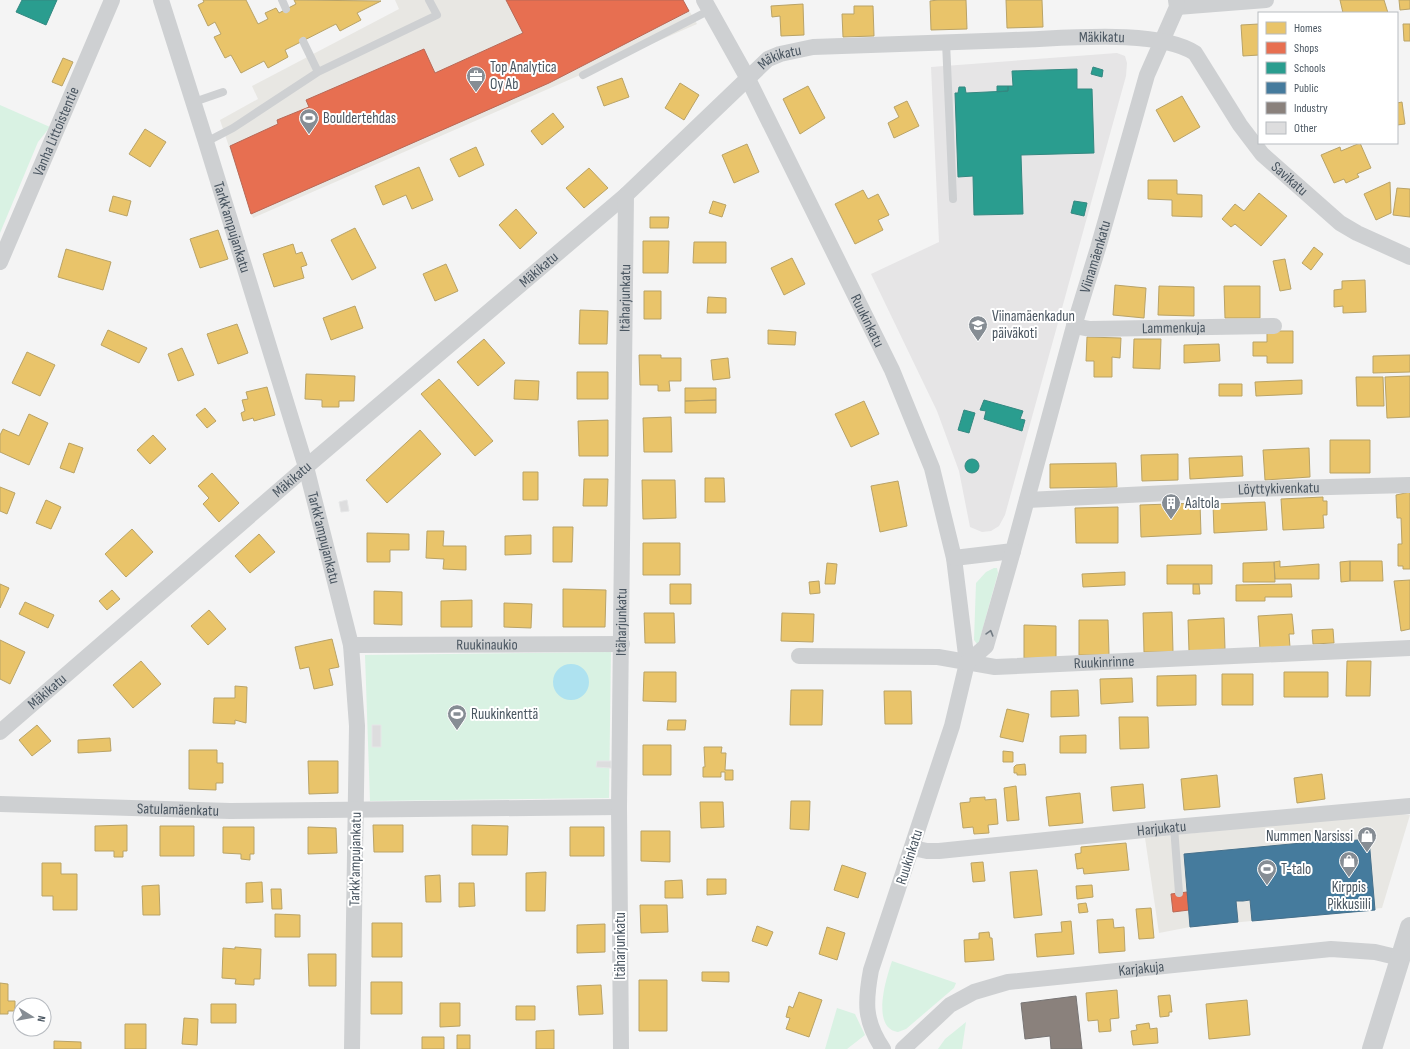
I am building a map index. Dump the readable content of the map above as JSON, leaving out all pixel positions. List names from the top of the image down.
{
  "streets": {
    "street": [
      "Mäkikatu",
      "Vanha Littoistentie",
      "Savikatu",
      "Tarkk'ampujankatu",
      "Viinamäenkatu",
      "Itäharjunkatu",
      "Ruukinkatu",
      "Lammenkuja",
      "Löyttykivenkatu",
      "Ruukinaukio",
      "Ruukinrinne",
      "Satulamäenkatu",
      "Harjukatu",
      "Karjakuja"
    ]
  },
  "crossings": [
    ["Mäkikatu", "Savikatu"],
    ["Mäkikatu", "Tarkk'ampujankatu"],
    ["Mäkikatu", "Viinamäenkatu"],
    ["Mäkikatu", "Itäharjunkatu"],
    ["Mäkikatu", "Ruukinkatu"],
    ["Savikatu", "Viinamäenkatu"],
    ["Tarkk'ampujankatu", "Ruukinaukio"],
    ["Tarkk'ampujankatu", "Satulamäenkatu"],
    ["Viinamäenkatu", "Lammenkuja"],
    ["Viinamäenkatu", "Löyttykivenkatu"],
    ["Itäharjunkatu", "Ruukinaukio"],
    ["Ruukinkatu", "Ruukinrinne"],
    ["Ruukinkatu", "Harjukatu"]
  ],
  "places": {
    "office": ["Top Analytica Oy Ab"],
    "sports": ["Bouldertehdas", "Ruukinkenttä", "T-talo"],
    "school or university": ["Viinamäenkadun päiväkoti"],
    "building": ["Aaltola"],
    "shop": ["Nummen Narsissi", "Kirppis Pikkusiili"]
  },
  "legend": [
    "Homes",
    "Shops",
    "Schools",
    "Public",
    "Industry",
    "Other"
  ],
  "north": "right"
}
